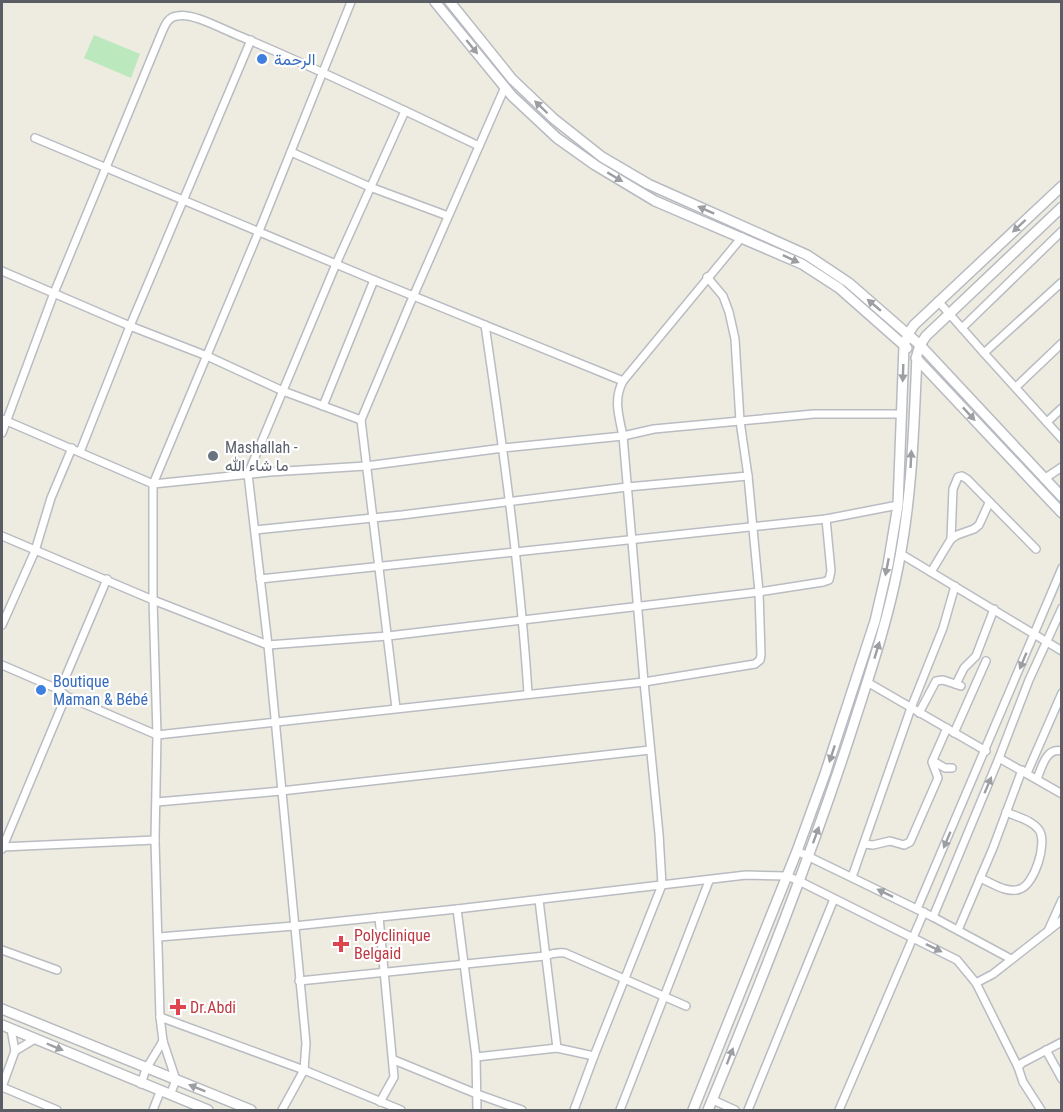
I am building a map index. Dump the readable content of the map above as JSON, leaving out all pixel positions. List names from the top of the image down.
{
  "places": {
    "other": ["الرحمة", "Mashallah - ما شاء الله", "Boutique Maman & Bébé"],
    "health": ["Polyclinique Belgaid", "Dr.Abdi"]
  }
}
